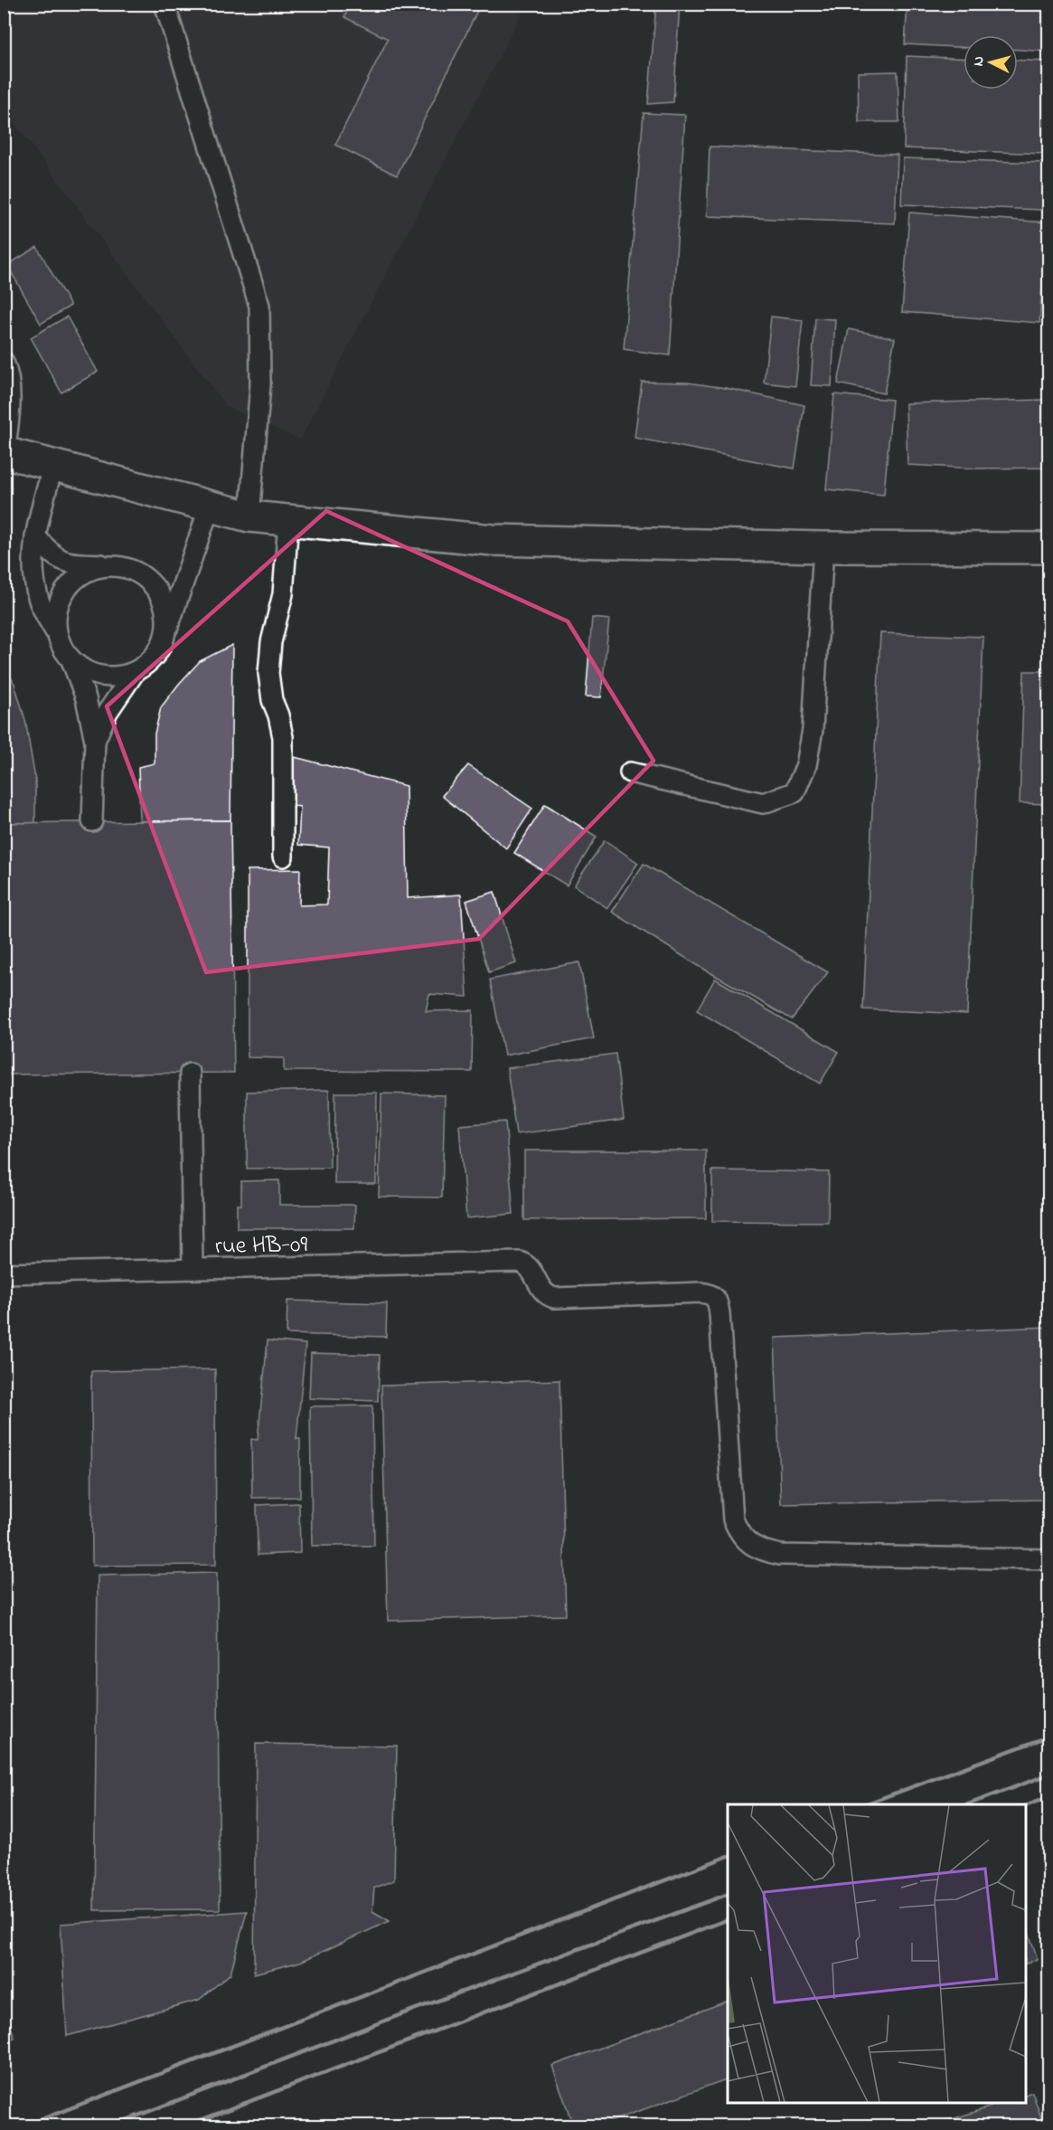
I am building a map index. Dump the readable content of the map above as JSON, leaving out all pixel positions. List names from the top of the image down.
{
  "streets": {
    "lane": ["rue HB-09"]
  },
  "north": "left"
}
